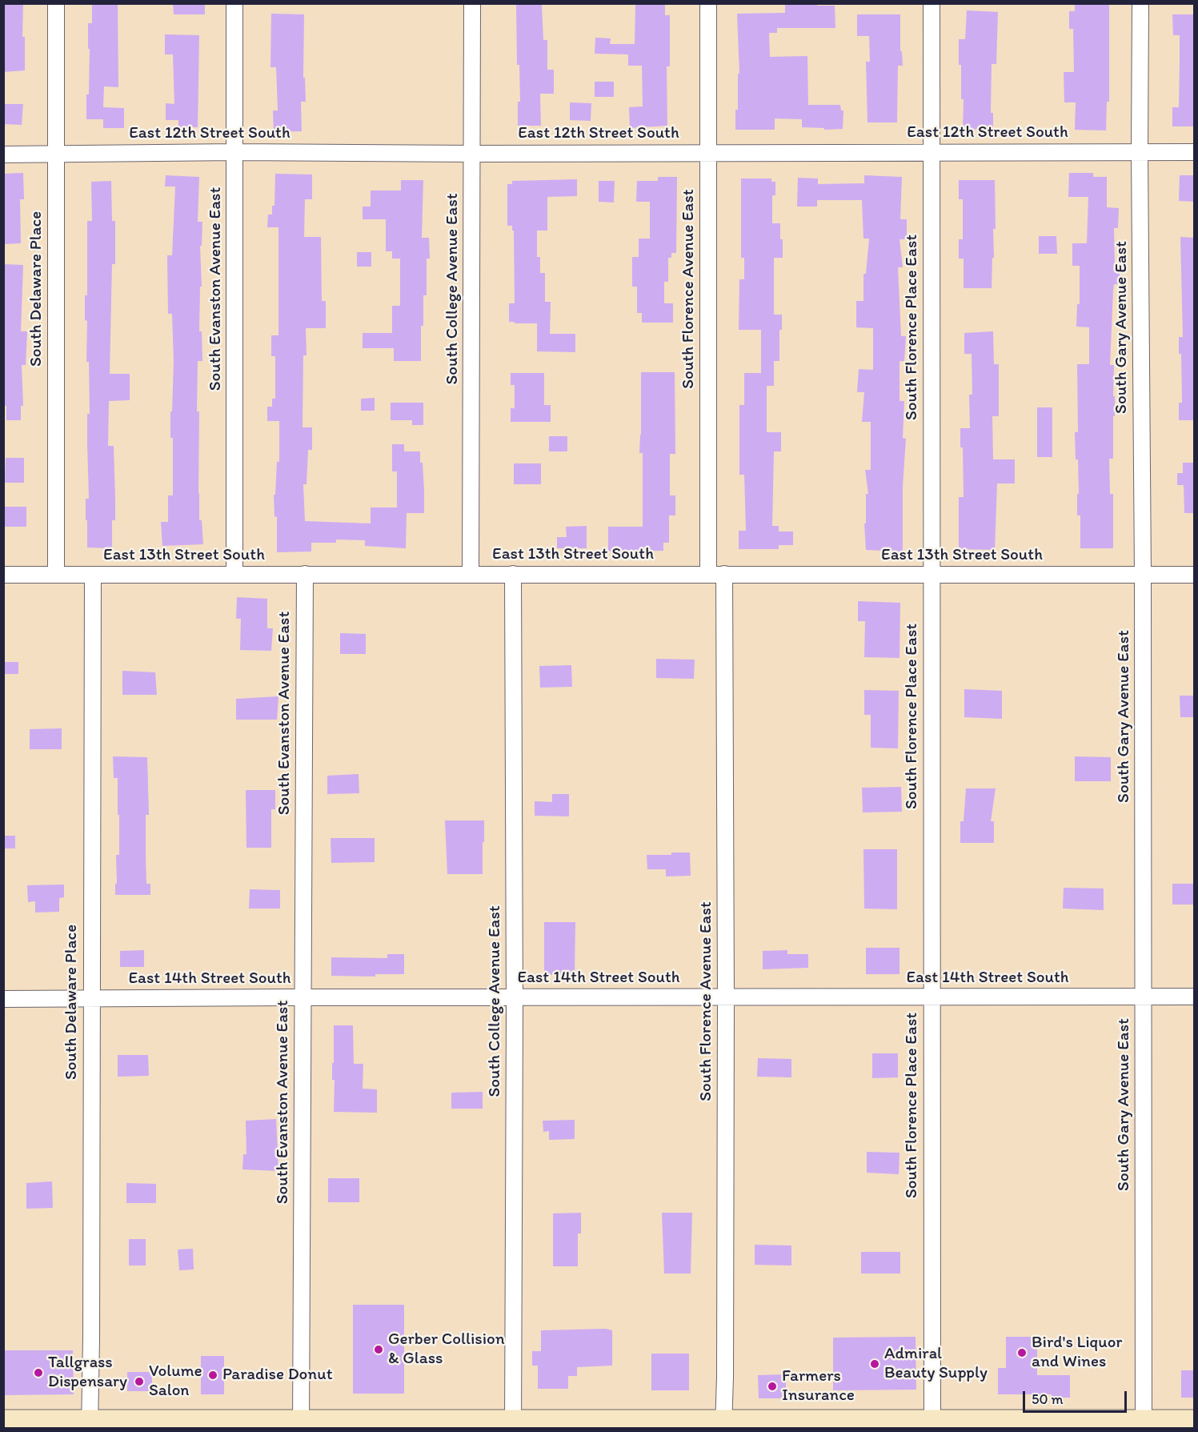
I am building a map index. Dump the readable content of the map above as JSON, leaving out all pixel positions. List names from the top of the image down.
{
  "streets": {
    "street": [
      "East 12th Street South",
      "South Delaware Place",
      "South Evanston Avenue East",
      "South College Avenue East",
      "South Florence Avenue East",
      "South Florence Place East",
      "South Gary Avenue East",
      "East 13th Street South",
      "East 14th Street South"
    ]
  },
  "crossings": [
    ["East 12th Street South", "South Delaware Place"],
    ["East 12th Street South", "South Evanston Avenue East"],
    ["East 12th Street South", "South College Avenue East"],
    ["East 12th Street South", "South Florence Avenue East"],
    ["East 12th Street South", "South Florence Place East"],
    ["East 12th Street South", "South Gary Avenue East"],
    ["South Delaware Place", "East 13th Street South"],
    ["South Delaware Place", "East 14th Street South"],
    ["South Evanston Avenue East", "East 13th Street South"],
    ["South Evanston Avenue East", "East 14th Street South"],
    ["South College Avenue East", "East 13th Street South"],
    ["South College Avenue East", "East 14th Street South"],
    ["South Florence Avenue East", "East 13th Street South"],
    ["South Florence Avenue East", "East 14th Street South"],
    ["South Florence Place East", "East 13th Street South"],
    ["South Florence Place East", "East 14th Street South"],
    ["South Gary Avenue East", "East 13th Street South"],
    ["South Gary Avenue East", "East 14th Street South"]
  ],
  "places": [
    "Gerber Collision & Glass",
    "Bird's Liquor and Wines",
    "Admiral Beauty Supply",
    "Tallgrass Dispensary",
    "Paradise Donut",
    "Volume Salon",
    "Farmers Insurance"
  ],
  "scale_bar": "50 m"
}
